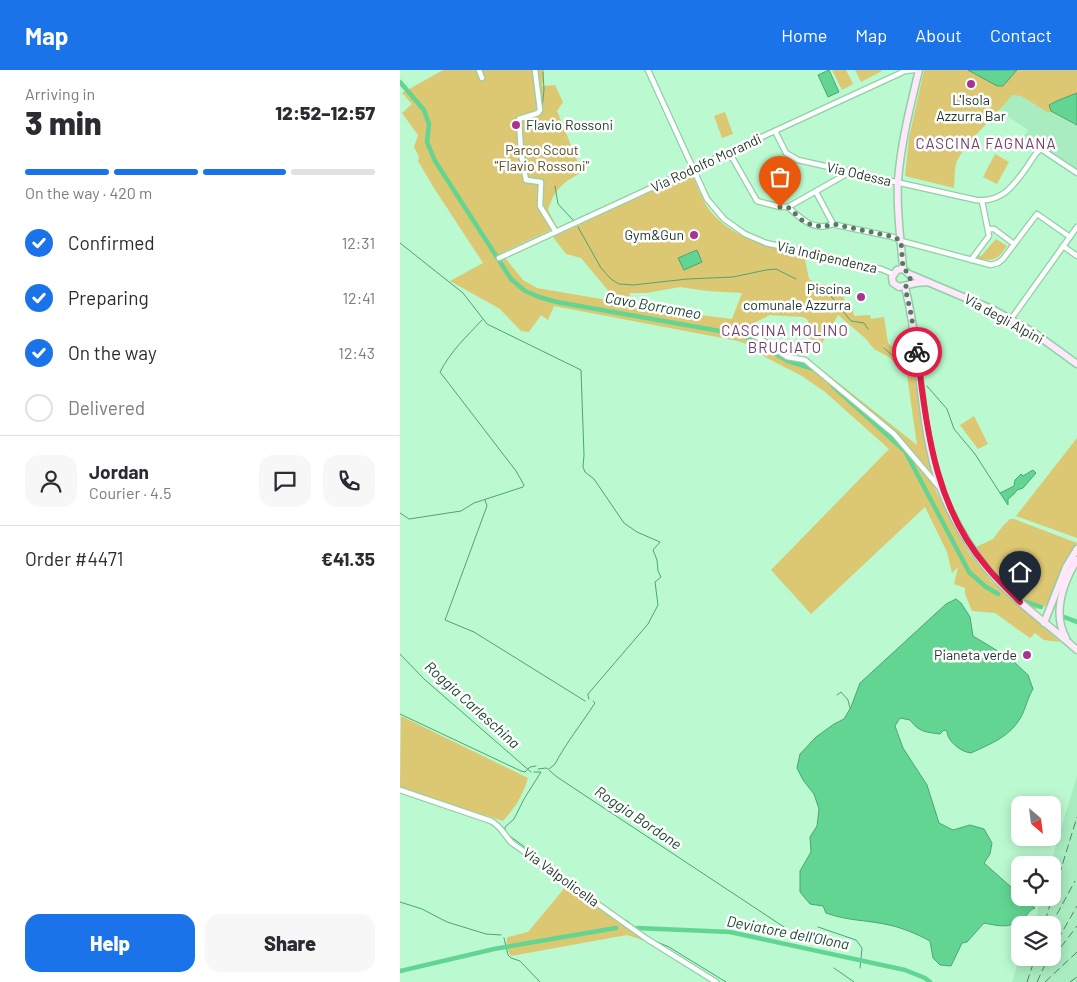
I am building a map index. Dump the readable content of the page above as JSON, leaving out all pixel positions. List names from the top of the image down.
{
  "streets": {
    "main road": ["Via degli Alpini"],
    "street": [
      "Via Rodolfo Morandi",
      "Via Odessa",
      "Via Indipendenza",
      "Via Valpolicella"
    ]
  },
  "crossings": [
    ["Via Rodolfo Morandi", "Via Odessa"],
    ["Via Rodolfo Morandi", "Via Indipendenza"],
    ["Via Indipendenza", "Via degli Alpini"]
  ],
  "districts": ["CASCINA FAGNANA", "CASCINA MOLINO BRUCIATO"],
  "water": [
    "Cavo Borromeo",
    "Roggia Carleschina",
    "Roggia Bordone",
    "Deviatore dell'Olona"
  ],
  "parks": ["Parco Scout \"Flavio Rossoni\""],
  "places": [
    "L'Isola Azzurra Bar",
    "Flavio Rossoni",
    "Gym&Gun",
    "Piscina comunale Azzurra",
    "Pianeta verde"
  ],
  "north": "bottom right",
  "page": {
    "header": "Map",
    "nav": [
      "Home",
      "Map",
      "About",
      "Contact"
    ],
    "heading": ["3 min", "Arriving in", "12:52–12:57"],
    "panel": [
      "Jordan",
      "Courier · 4.5",
      "Order #4471",
      "€41.35"
    ],
    "bar": "On the way · 420 m",
    "list": [
      ["Confirmed", "12:31"],
      ["Preparing", "12:41"],
      ["On the way", "12:43"],
      "Delivered"
    ],
    "buttons": ["Help", "Share"]
  }
}
